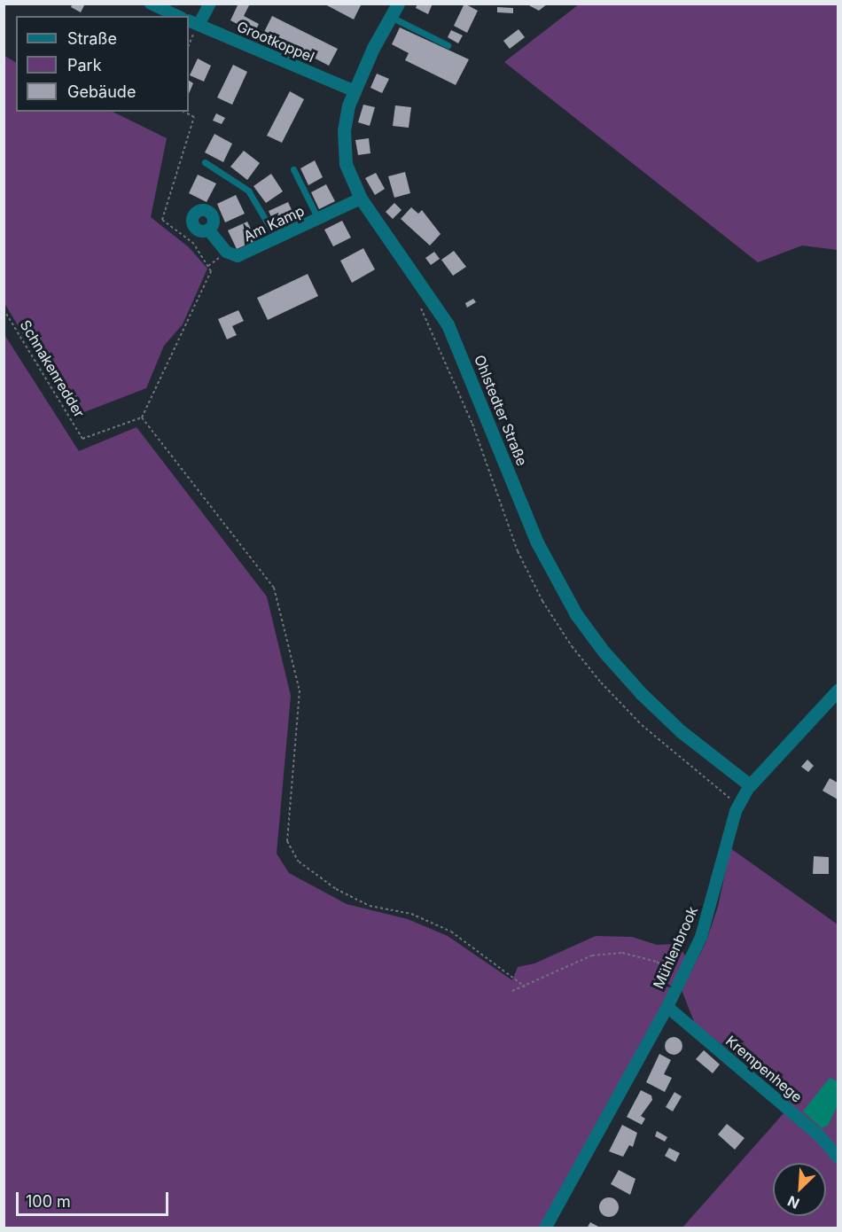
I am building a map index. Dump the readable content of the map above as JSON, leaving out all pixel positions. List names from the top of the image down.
{
  "streets": {
    "street": [
      "Grootkoppel",
      "Am Kamp",
      "Ohlstedter Straße",
      "Mühlenbrook",
      "Krempenhege"
    ],
    "path": ["Schnakenredder"]
  },
  "crossings": [
    ["Grootkoppel", "Ohlstedter Straße"],
    ["Am Kamp", "Ohlstedter Straße"],
    ["Ohlstedter Straße", "Mühlenbrook"],
    ["Mühlenbrook", "Krempenhege"]
  ],
  "legend": ["Straße", "Park", "Gebäude"],
  "scale_bar": "100 m",
  "north": "bottom left"
}
